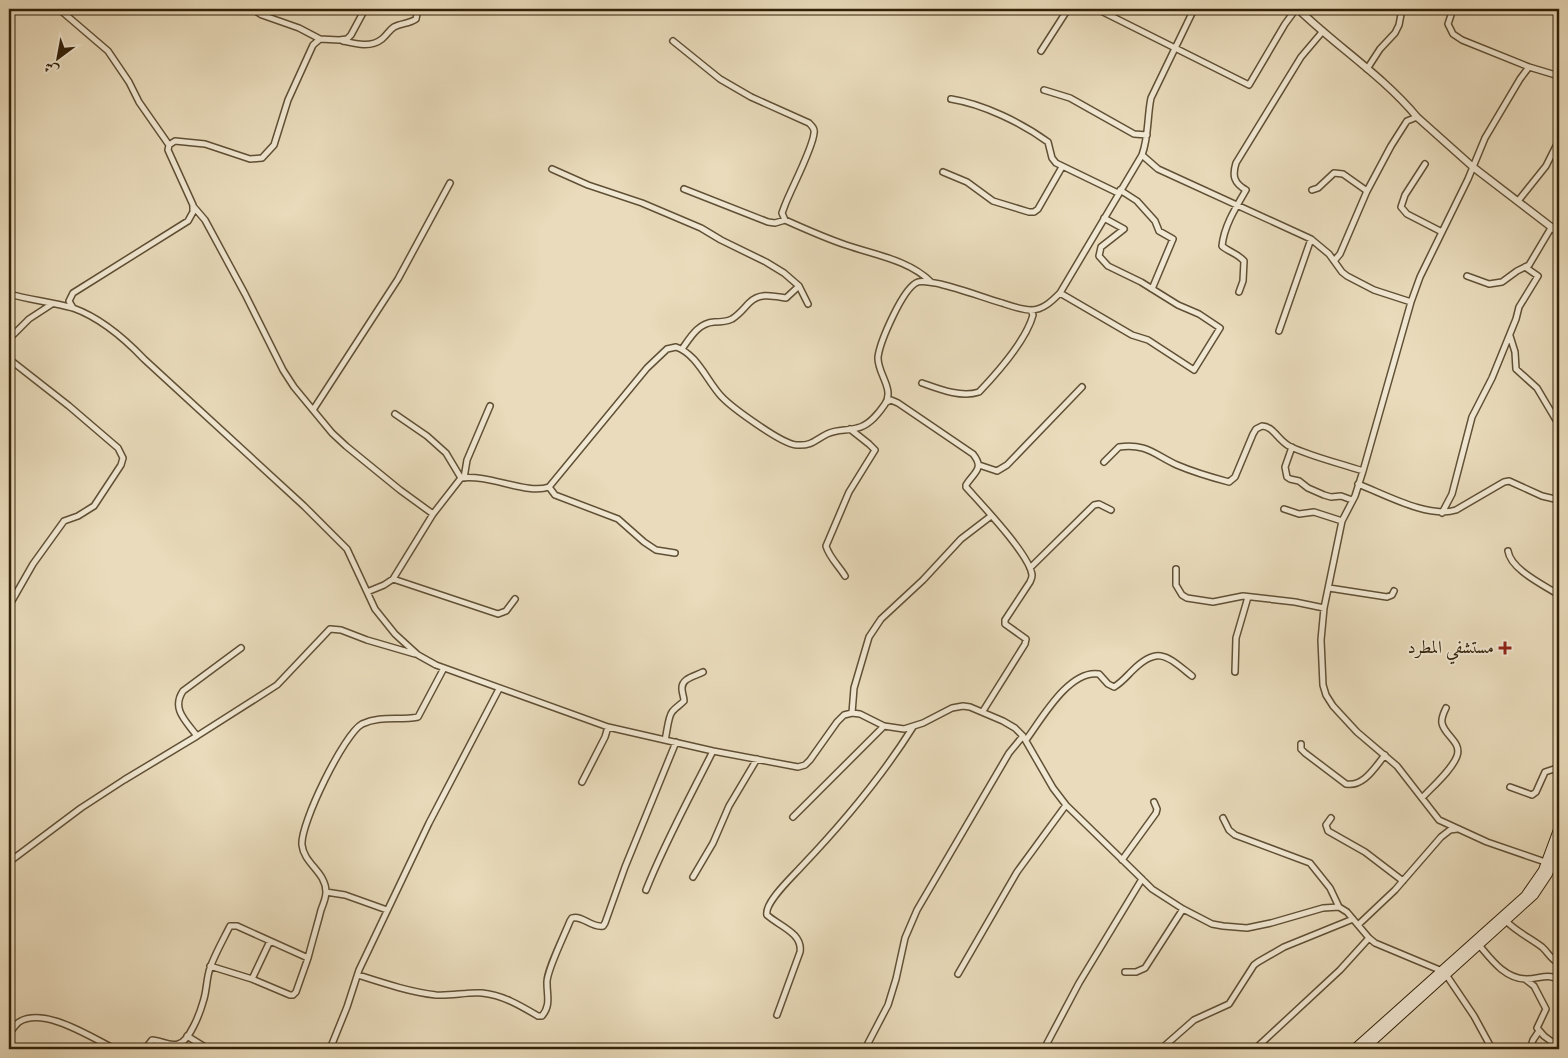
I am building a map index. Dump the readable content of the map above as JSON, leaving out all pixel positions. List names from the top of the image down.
{
  "places": {
    "health": ["مستشفي المطرد"]
  },
  "north": "bottom left"
}
